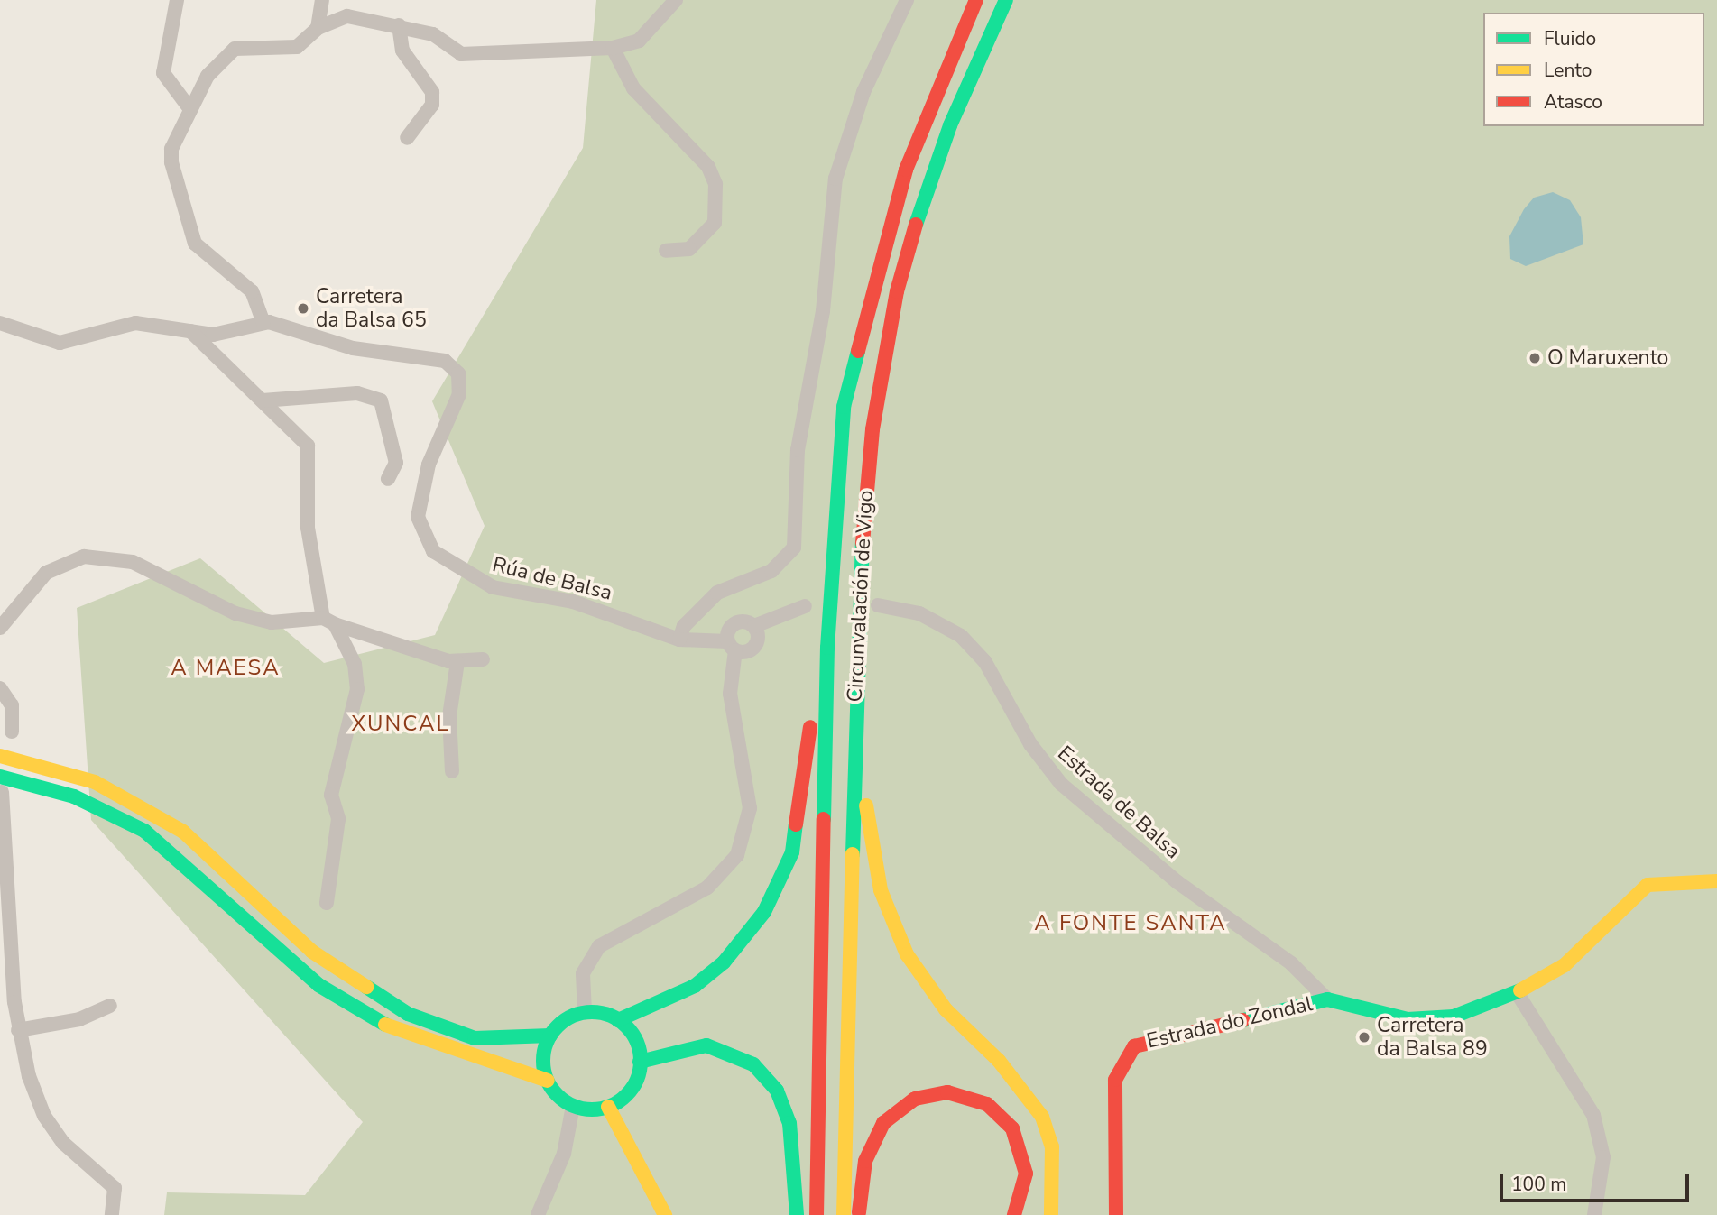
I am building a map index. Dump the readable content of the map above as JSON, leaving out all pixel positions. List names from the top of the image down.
{
  "streets": {
    "main road": ["Circunvalación de Vigo", "Estrada do Zondal"],
    "street": ["Rúa de Balsa", "Estrada de Balsa"]
  },
  "crossings": [
    ["Estrada de Balsa", "Estrada do Zondal"]
  ],
  "districts": ["A MAESA", "XUNCAL", "A FONTE SANTA"],
  "places": ["Carretera da Balsa 65", "O Maruxento", "Carretera da Balsa 89"],
  "legend": ["Fluido", "Lento", "Atasco"],
  "scale_bar": "100 m"
}
